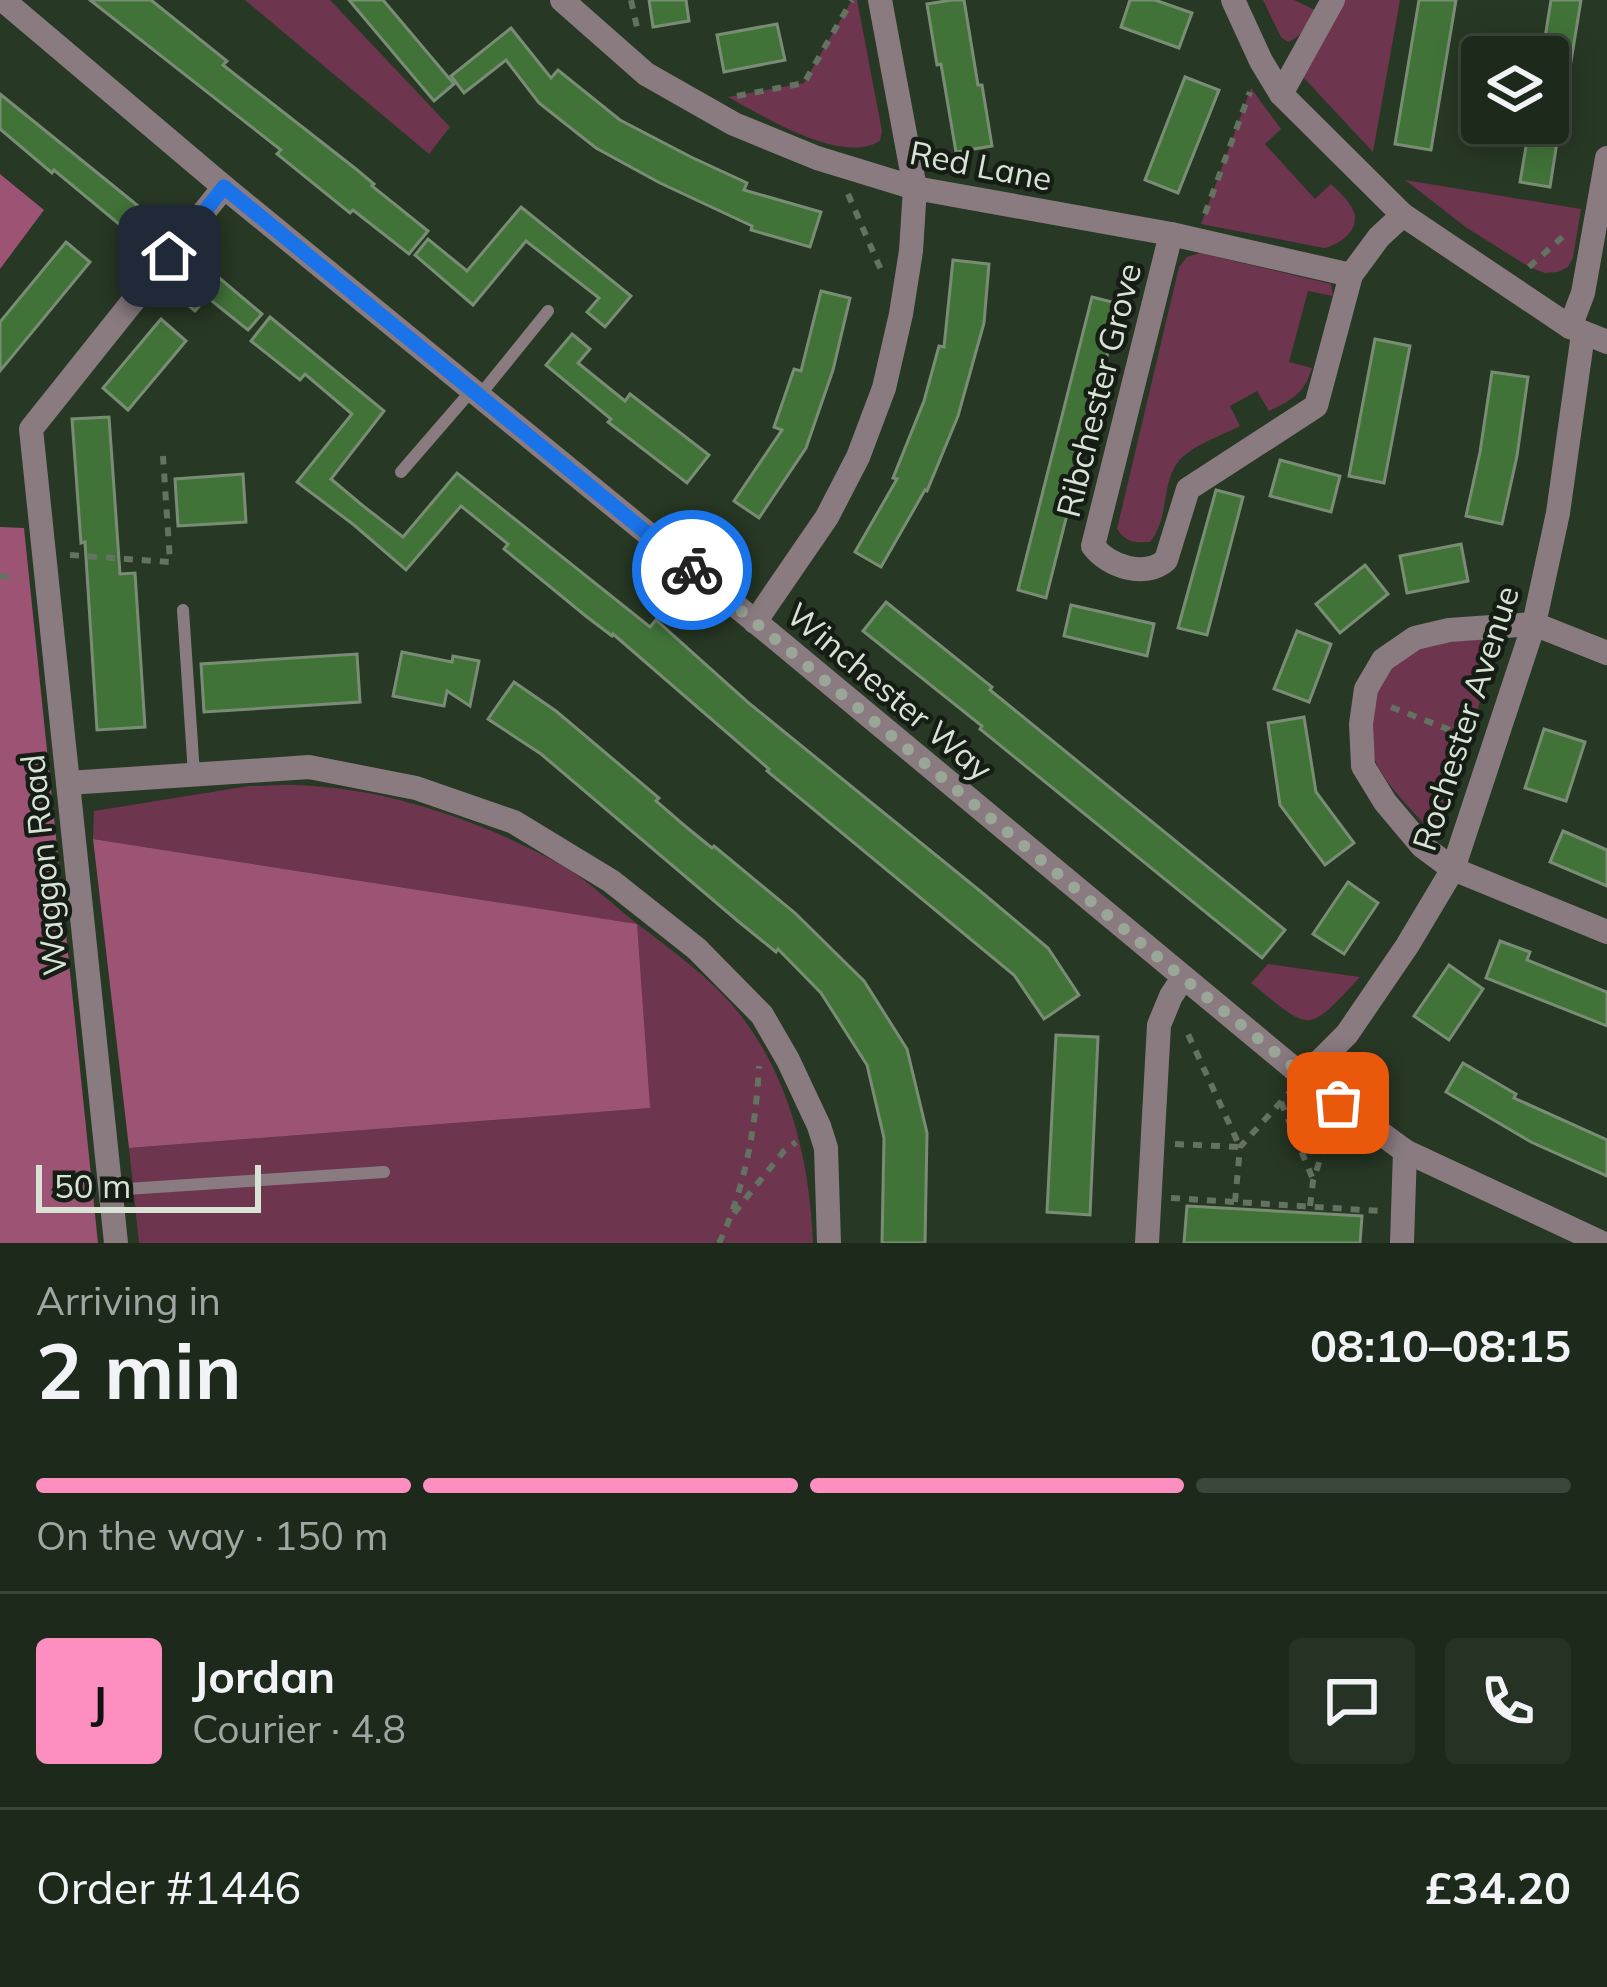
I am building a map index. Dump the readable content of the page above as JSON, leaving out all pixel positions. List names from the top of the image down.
{
  "streets": {
    "street": [
      "Red Lane",
      "Ribchester Grove",
      "Winchester Way",
      "Rochester Avenue",
      "Waggon Road"
    ]
  },
  "crossings": [
    ["Red Lane", "Ribchester Grove"],
    ["Winchester Way", "Rochester Avenue"],
    ["Winchester Way", "Waggon Road"]
  ],
  "scale_bar": "50 m",
  "page": {
    "scale": "50 m",
    "heading": ["2 min", "Arriving in", "08:10–08:15"],
    "panel": [
      "Jordan",
      "Courier · 4.8",
      "Order #1446",
      "£34.20"
    ],
    "bar": "On the way · 150 m",
    "round": "J"
  }
}
